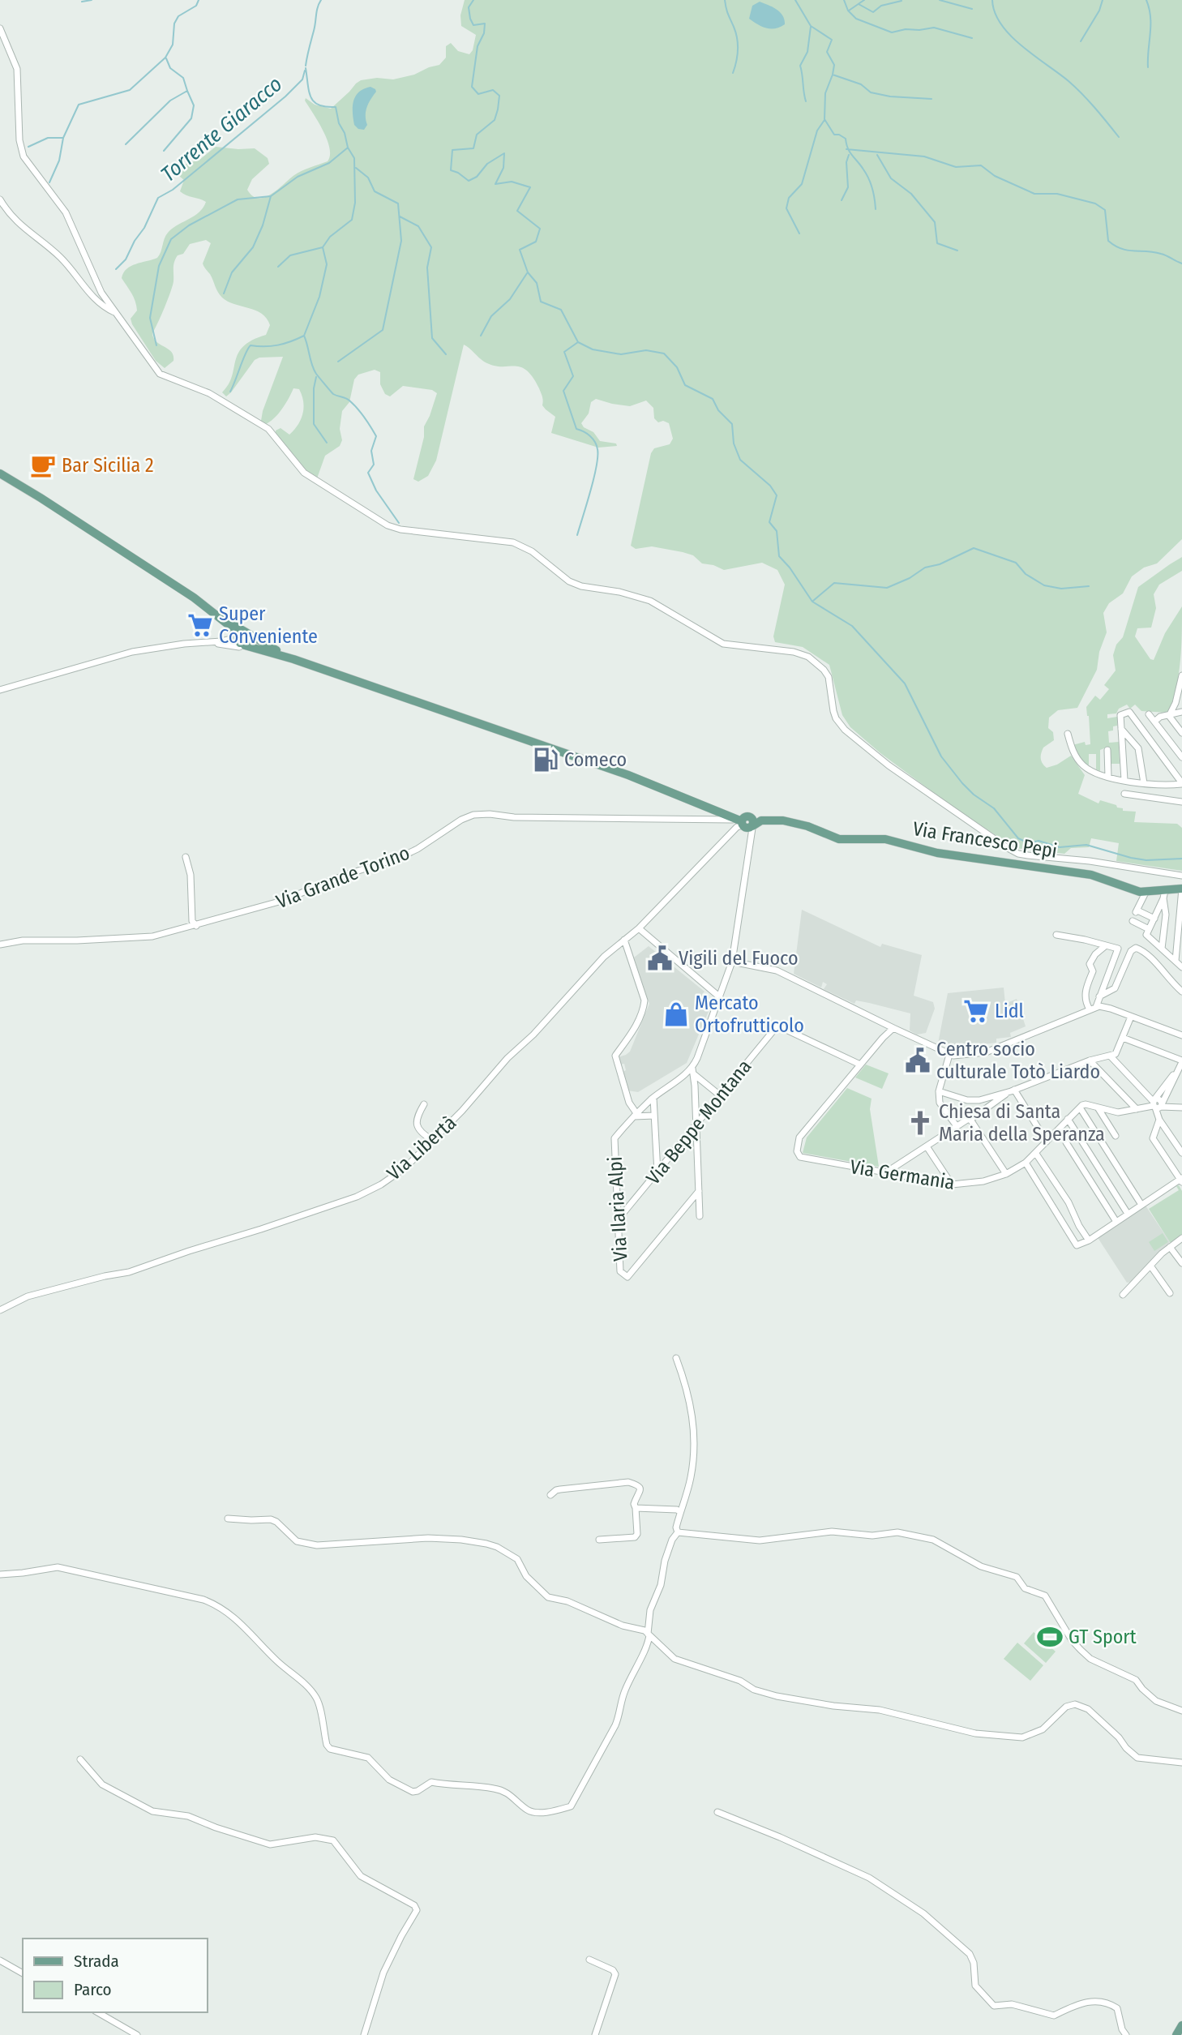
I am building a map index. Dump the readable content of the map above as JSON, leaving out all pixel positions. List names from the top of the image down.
{
  "streets": {
    "main road": ["Via Francesco Pepi"],
    "street": [
      "Via Grande Torino",
      "Via Beppe Montana",
      "Via Libertà",
      "Via Germania",
      "Via Ilaria Alpi"
    ]
  },
  "crossings": [
    ["Via Francesco Pepi", "Via Libertà"],
    ["Via Beppe Montana", "Via Germania"],
    ["Via Beppe Montana", "Via Ilaria Alpi"]
  ],
  "water": ["Torrente Giaracco"],
  "places": {
    "cafe": ["Bar Sicilia 2"],
    "supermarket": ["Super Conveniente", "Lidl"],
    "fuel station": ["Comeco"],
    "public building": ["Vigili del Fuoco", "Centro socio culturale Totò Liardo"],
    "shop": ["Mercato Ortofrutticolo"],
    "church": ["Chiesa di Santa Maria della Speranza"],
    "sports": ["GT Sport"]
  },
  "legend": ["Strada", "Parco"]
}
